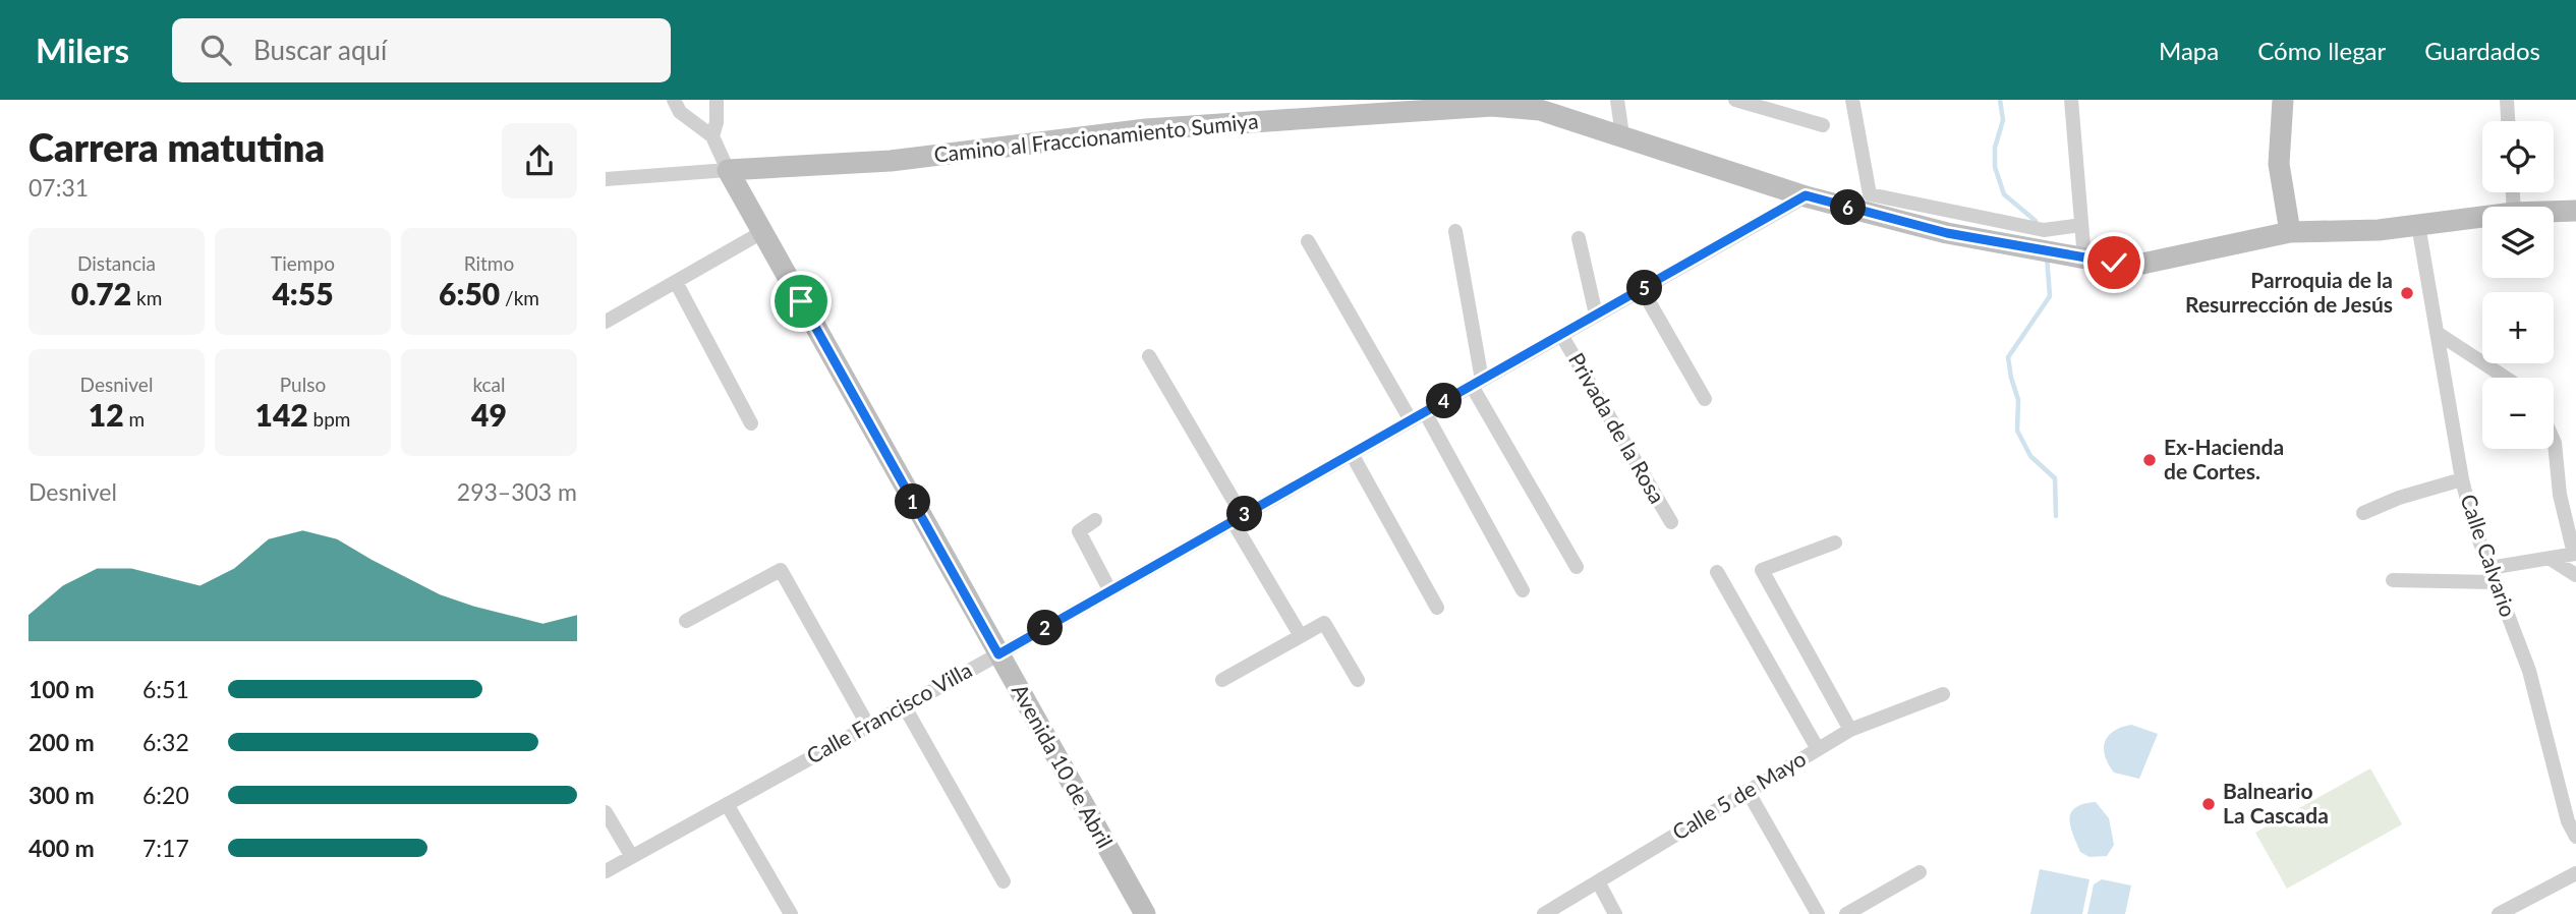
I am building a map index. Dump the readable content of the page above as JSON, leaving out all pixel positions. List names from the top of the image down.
{
  "streets": {
    "street": [
      "Camino al Fraccionamiento Sumiya",
      "Privada de la Rosa",
      "Calle Calvario",
      "Calle Francisco Villa",
      "Avenida 10 de Abril",
      "Calle 5 de Mayo"
    ]
  },
  "crossings": [
    ["Camino al Fraccionamiento Sumiya", "Calle Calvario"],
    ["Camino al Fraccionamiento Sumiya", "Calle Francisco Villa"],
    ["Camino al Fraccionamiento Sumiya", "Avenida 10 de Abril"],
    ["Privada de la Rosa", "Calle Francisco Villa"],
    ["Calle Francisco Villa", "Avenida 10 de Abril"]
  ],
  "places": ["Parroquia de la Resurrección de Jesús", "Ex-Hacienda de Cortes.", "Balneario La Cascada"],
  "page": {
    "header": "Milers",
    "search": "Buscar aquí",
    "nav": ["Mapa", "Cómo llegar", "Guardados"],
    "heading": ["Carrera matutina", "07:31"],
    "map_buttons": ["+", "−"],
    "pins": [
      "6",
      "5",
      "4",
      "1",
      "3",
      "2"
    ],
    "stats": [
      ["Distancia", "0.72 km"],
      ["Tiempo", "4:55"],
      ["Ritmo", "6:50 /km"],
      ["Desnivel", "12 m"],
      ["Pulso", "142 bpm"],
      ["kcal", "49"]
    ],
    "chart": ["Desnivel", "293–303 m"],
    "list": [
      {
        "name": "100 m",
        "note": "6:51"
      },
      {
        "name": "200 m",
        "note": "6:32"
      },
      {
        "name": "300 m",
        "note": "6:20"
      },
      {
        "name": "400 m",
        "note": "7:17"
      }
    ]
  }
}
